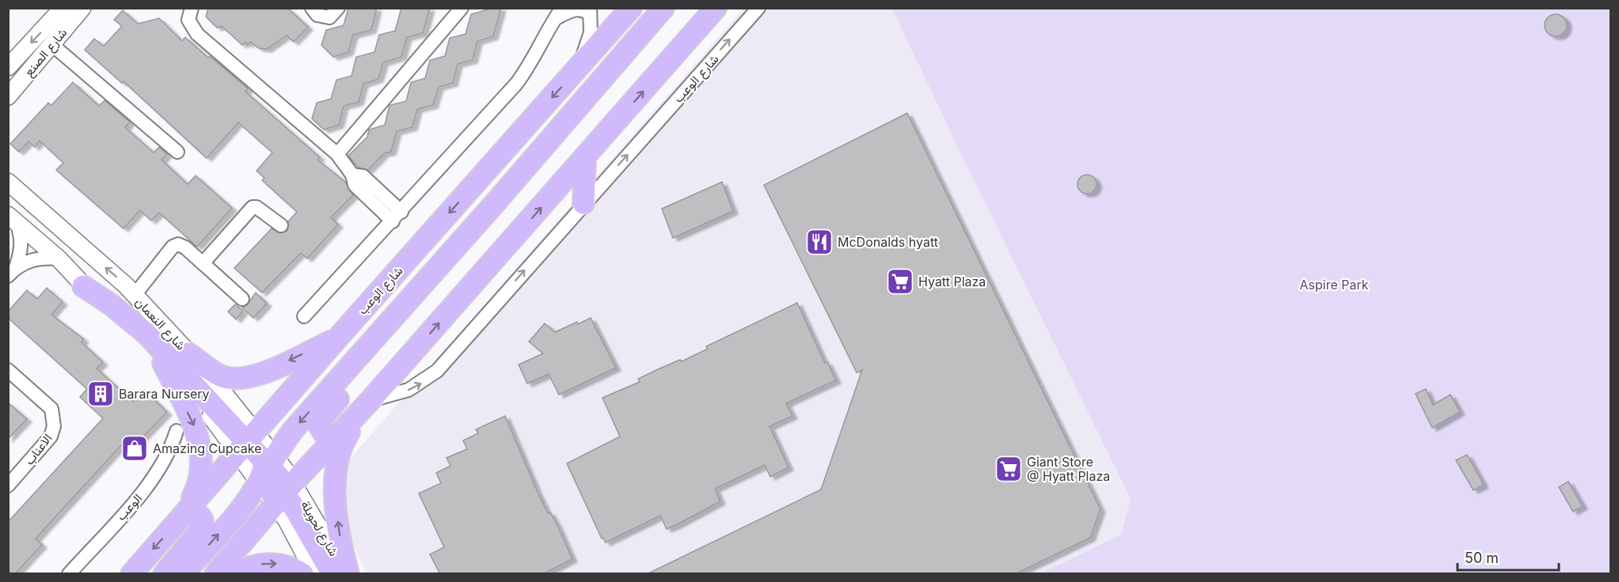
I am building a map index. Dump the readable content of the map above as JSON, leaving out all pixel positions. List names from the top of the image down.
{
  "streets": {
    "main road": ["شارع الوعب"],
    "street": [
      "شارع الصنع",
      "شارع النعمان",
      "الاعناب",
      "الوعب",
      "شارع لحويلة"
    ]
  },
  "crossings": [
    ["شارع الوعب", "شارع النعمان"]
  ],
  "parks": ["Aspire Park"],
  "places": {
    "restaurant": ["McDonalds hyatt"],
    "supermarket": ["Hyatt Plaza", "Giant Store @ Hyatt Plaza"],
    "building": ["Barara Nursery"],
    "shop": ["Amazing Cupcake"]
  },
  "scale_bar": "50 m"
}
